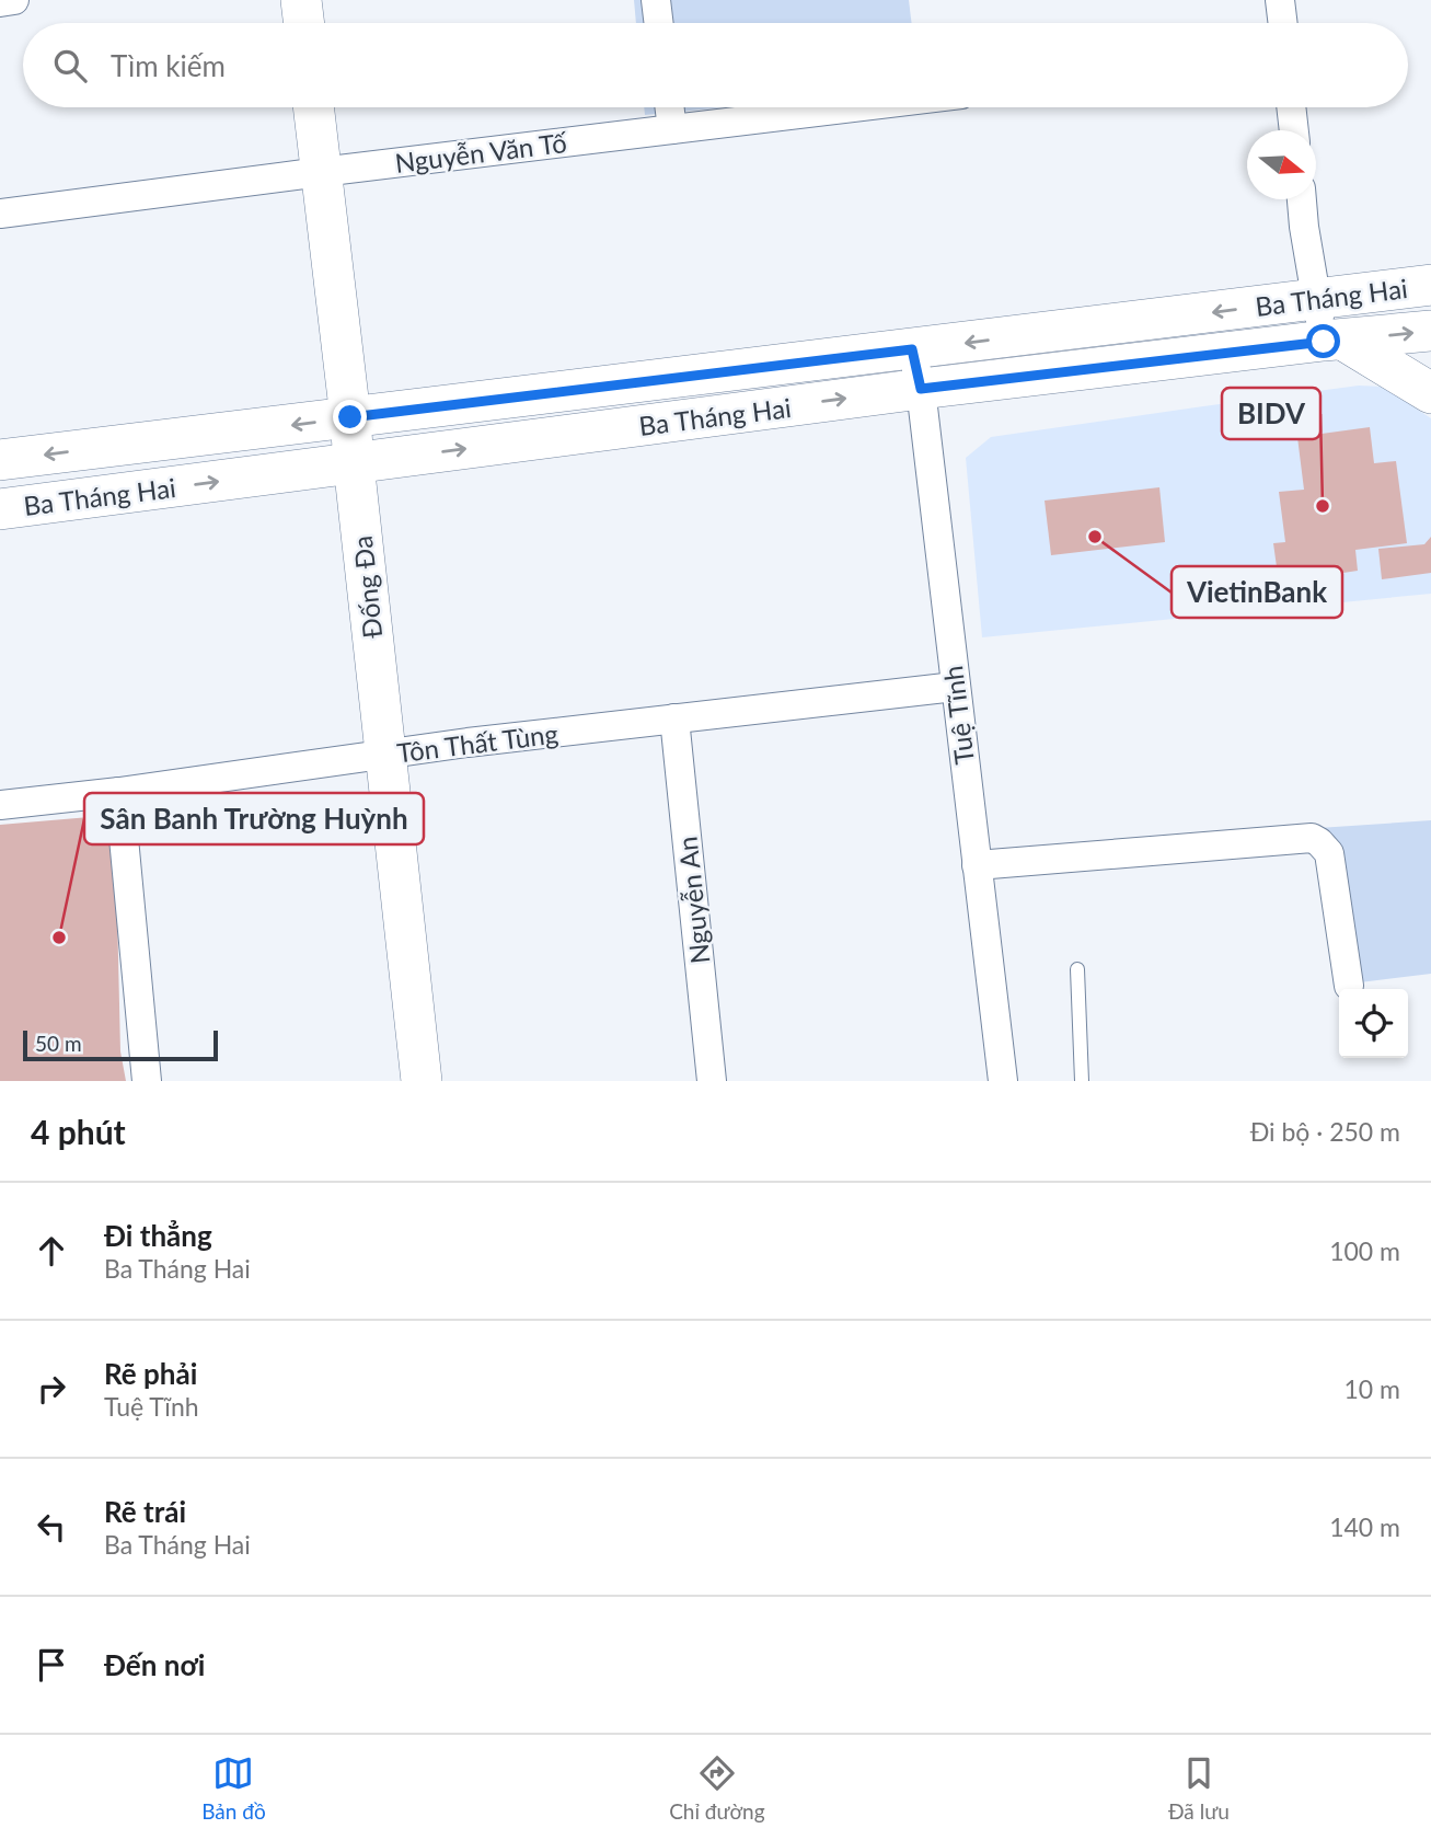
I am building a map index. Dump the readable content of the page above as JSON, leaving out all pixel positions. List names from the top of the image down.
{
  "streets": {
    "main road": ["Ba Tháng Hai", "Đống Đa"],
    "street": [
      "Nguyễn Văn Tố",
      "Tuệ Tĩnh",
      "Tôn Thất Tùng",
      "Nguyễn An"
    ]
  },
  "crossings": [
    ["Nguyễn Văn Tố", "Đống Đa"],
    ["Ba Tháng Hai", "Đống Đa"],
    ["Ba Tháng Hai", "Tuệ Tĩnh"],
    ["Đống Đa", "Tôn Thất Tùng"],
    ["Tuệ Tĩnh", "Tôn Thất Tùng"],
    ["Tôn Thất Tùng", "Nguyễn An"]
  ],
  "places": ["BIDV", "VietinBank", "Sân Banh Trường Huỳnh"],
  "scale_bar": "50 m",
  "north": "right",
  "page": {
    "search": "Tìm kiếm",
    "scale": "50 m",
    "heading": ["4 phút", "Đi bộ · 250 m"],
    "list": [
      ["Đi thẳng", "Ba Tháng Hai", "100 m"],
      ["Rẽ phải", "Tuệ Tĩnh", "10 m"],
      ["Rẽ trái", "Ba Tháng Hai", "140 m"],
      "Đến nơi"
    ],
    "nav": ["Bản đồ", "Chỉ đường", "Đã lưu"]
  }
}
